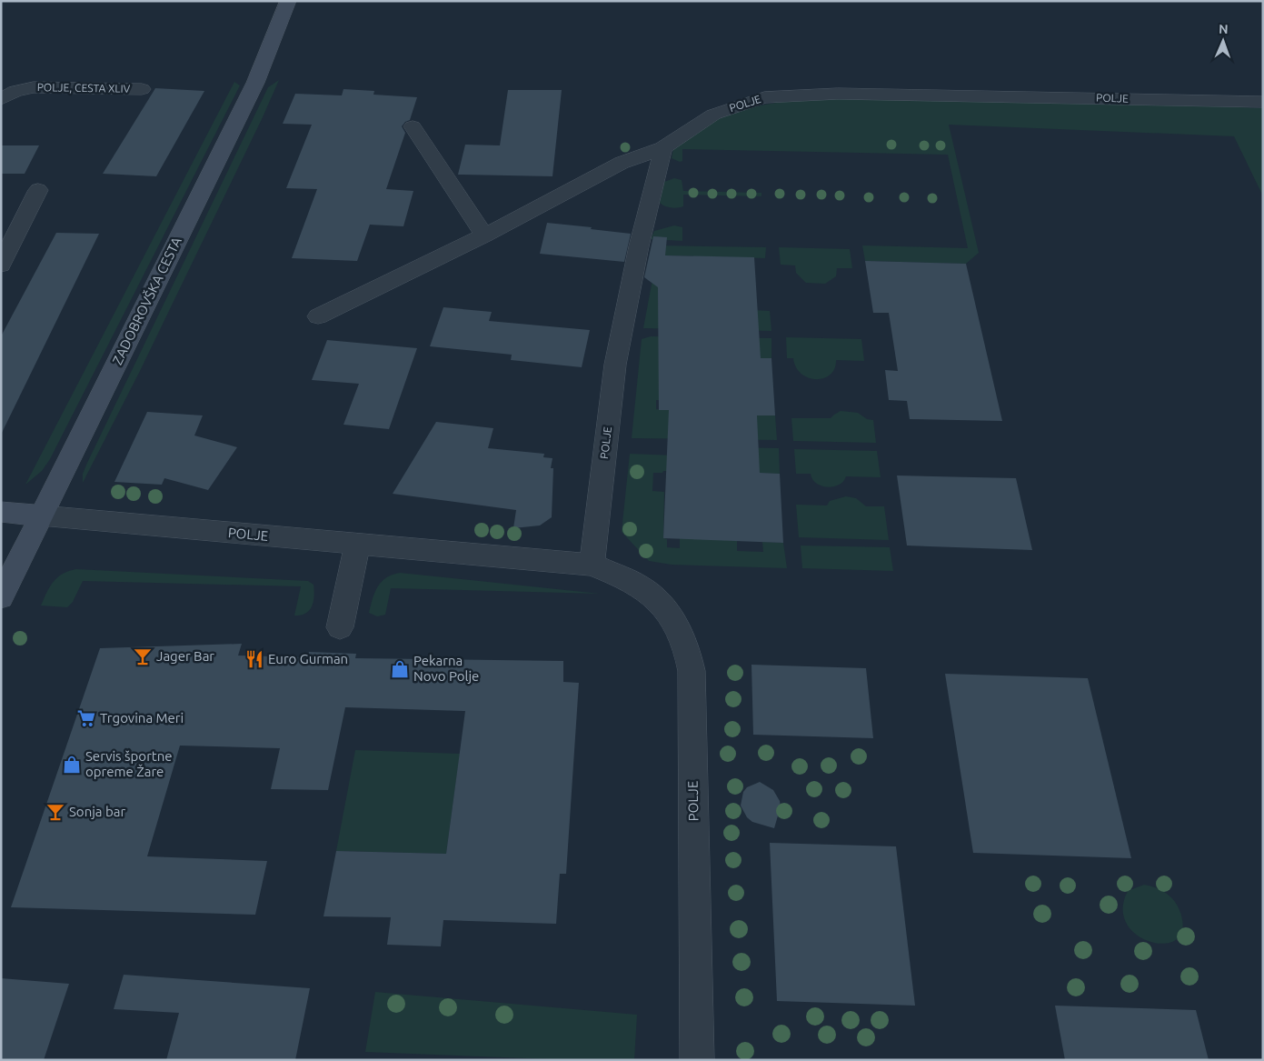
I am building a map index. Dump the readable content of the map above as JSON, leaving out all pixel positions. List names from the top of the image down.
{
  "streets": {
    "main road": ["ZADOBROVŠKA CESTA"],
    "street": ["POLJE, CESTA XLIV", "POLJE"]
  },
  "crossings": [
    ["POLJE", "ZADOBROVŠKA CESTA"]
  ],
  "places": {
    "bar": ["Jager Bar", "Sonja bar"],
    "restaurant": ["Euro Gurman"],
    "shop": ["Pekarna Novo Polje", "Servis športne opreme Žare"],
    "supermarket": ["Trgovina Meri"]
  },
  "north": "top"
}
